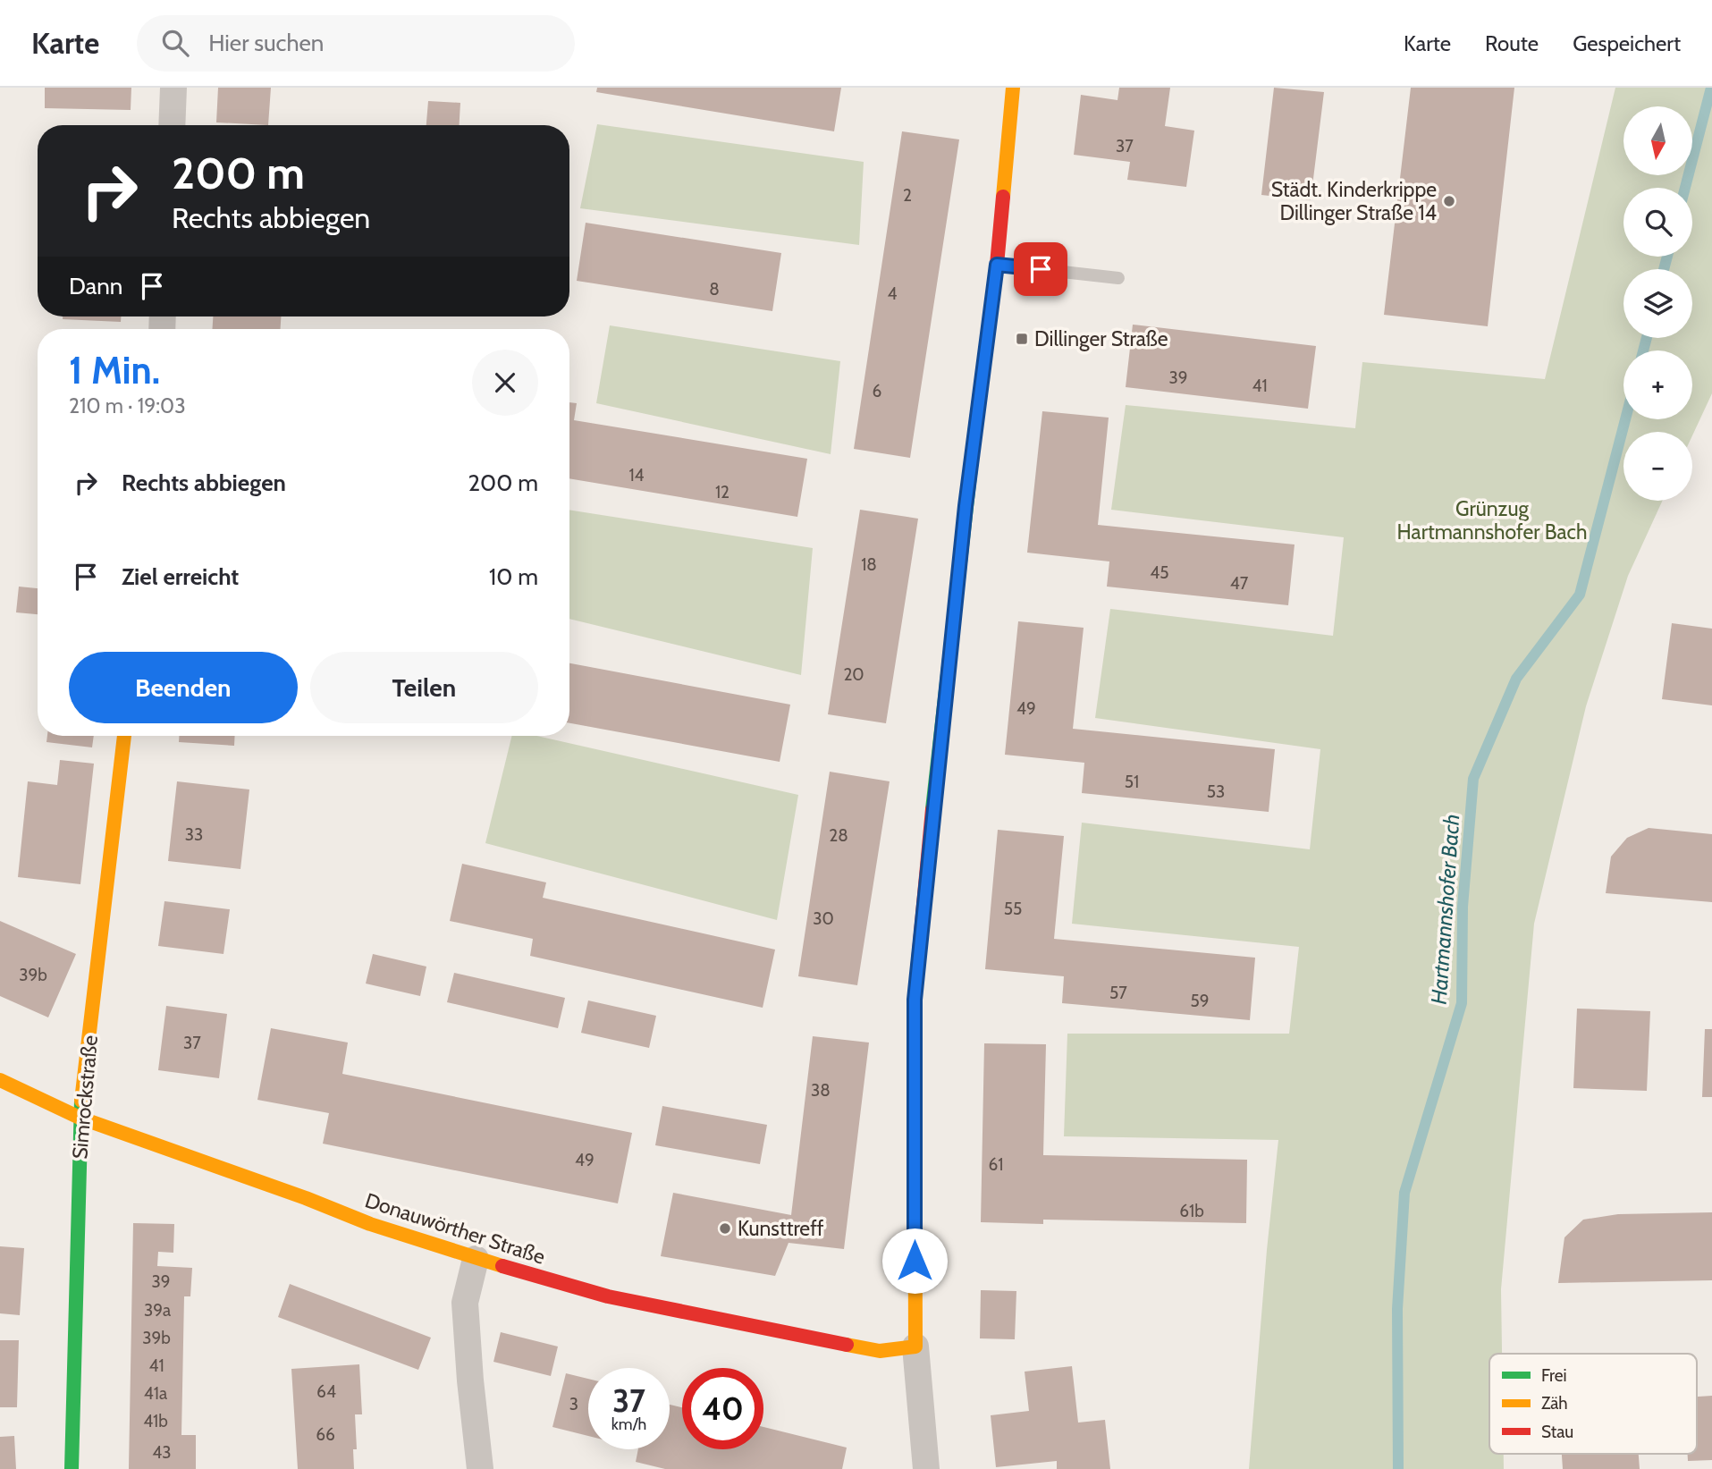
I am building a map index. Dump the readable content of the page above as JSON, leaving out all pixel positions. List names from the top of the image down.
{
  "streets": {
    "street": ["Simrockstraße", "Donauwörther Straße"]
  },
  "crossings": [
    ["Simrockstraße", "Donauwörther Straße"]
  ],
  "water": ["Hartmannshofer Bach"],
  "parks": ["Grünzug Hartmannshofer Bach"],
  "places": {
    "other": ["Städt. Kinderkrippe Dillinger Straße 14", "Kunsttreff"],
    "transit": ["Dillinger Straße"]
  },
  "house_numbers": [
    "37",
    "2",
    "8",
    "4",
    "39",
    "41",
    "6",
    "14",
    "12",
    "18",
    "45",
    "47",
    "20",
    "49",
    "51",
    "53",
    "33",
    "28",
    "55",
    "30",
    "39b",
    "57",
    "59",
    "37",
    "38",
    "49",
    "61",
    "61b",
    "39",
    "39a",
    "39b",
    "41",
    "64",
    "41a",
    "3",
    "41b",
    "66",
    "43"
  ],
  "legend": ["Frei", "Zäh", "Stau"],
  "north": "bottom",
  "page": {
    "header": "Karte",
    "search": "Hier suchen",
    "nav": ["Karte", "Route", "Gespeichert"],
    "map_buttons": ["+", "−"],
    "turn": ["200 m", "Rechts abbiegen"],
    "then": "Dann",
    "heading": ["1 Min.", "210 m · 19:03"],
    "list": [
      {
        "name": "Rechts abbiegen",
        "value": "200 m"
      },
      {
        "name": "Ziel erreicht",
        "value": "10 m"
      }
    ],
    "buttons": ["Beenden", "Teilen"],
    "speed": "37 km/h",
    "limit": "40"
  }
}
